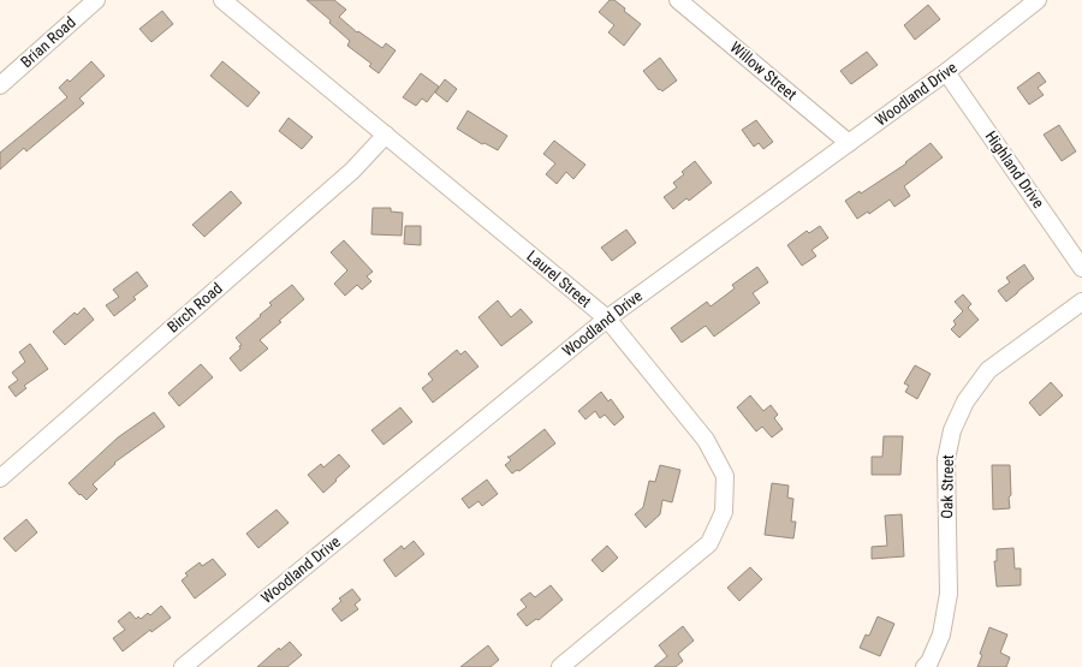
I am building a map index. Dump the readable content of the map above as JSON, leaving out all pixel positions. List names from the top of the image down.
{
  "streets": {
    "street": [
      "Brian Road",
      "Willow Street",
      "Woodland Drive",
      "Highland Drive",
      "Laurel Street",
      "Birch Road",
      "Oak Street"
    ]
  },
  "crossings": [
    ["Willow Street", "Woodland Drive"],
    ["Woodland Drive", "Highland Drive"],
    ["Woodland Drive", "Laurel Street"],
    ["Laurel Street", "Birch Road"]
  ]
}
